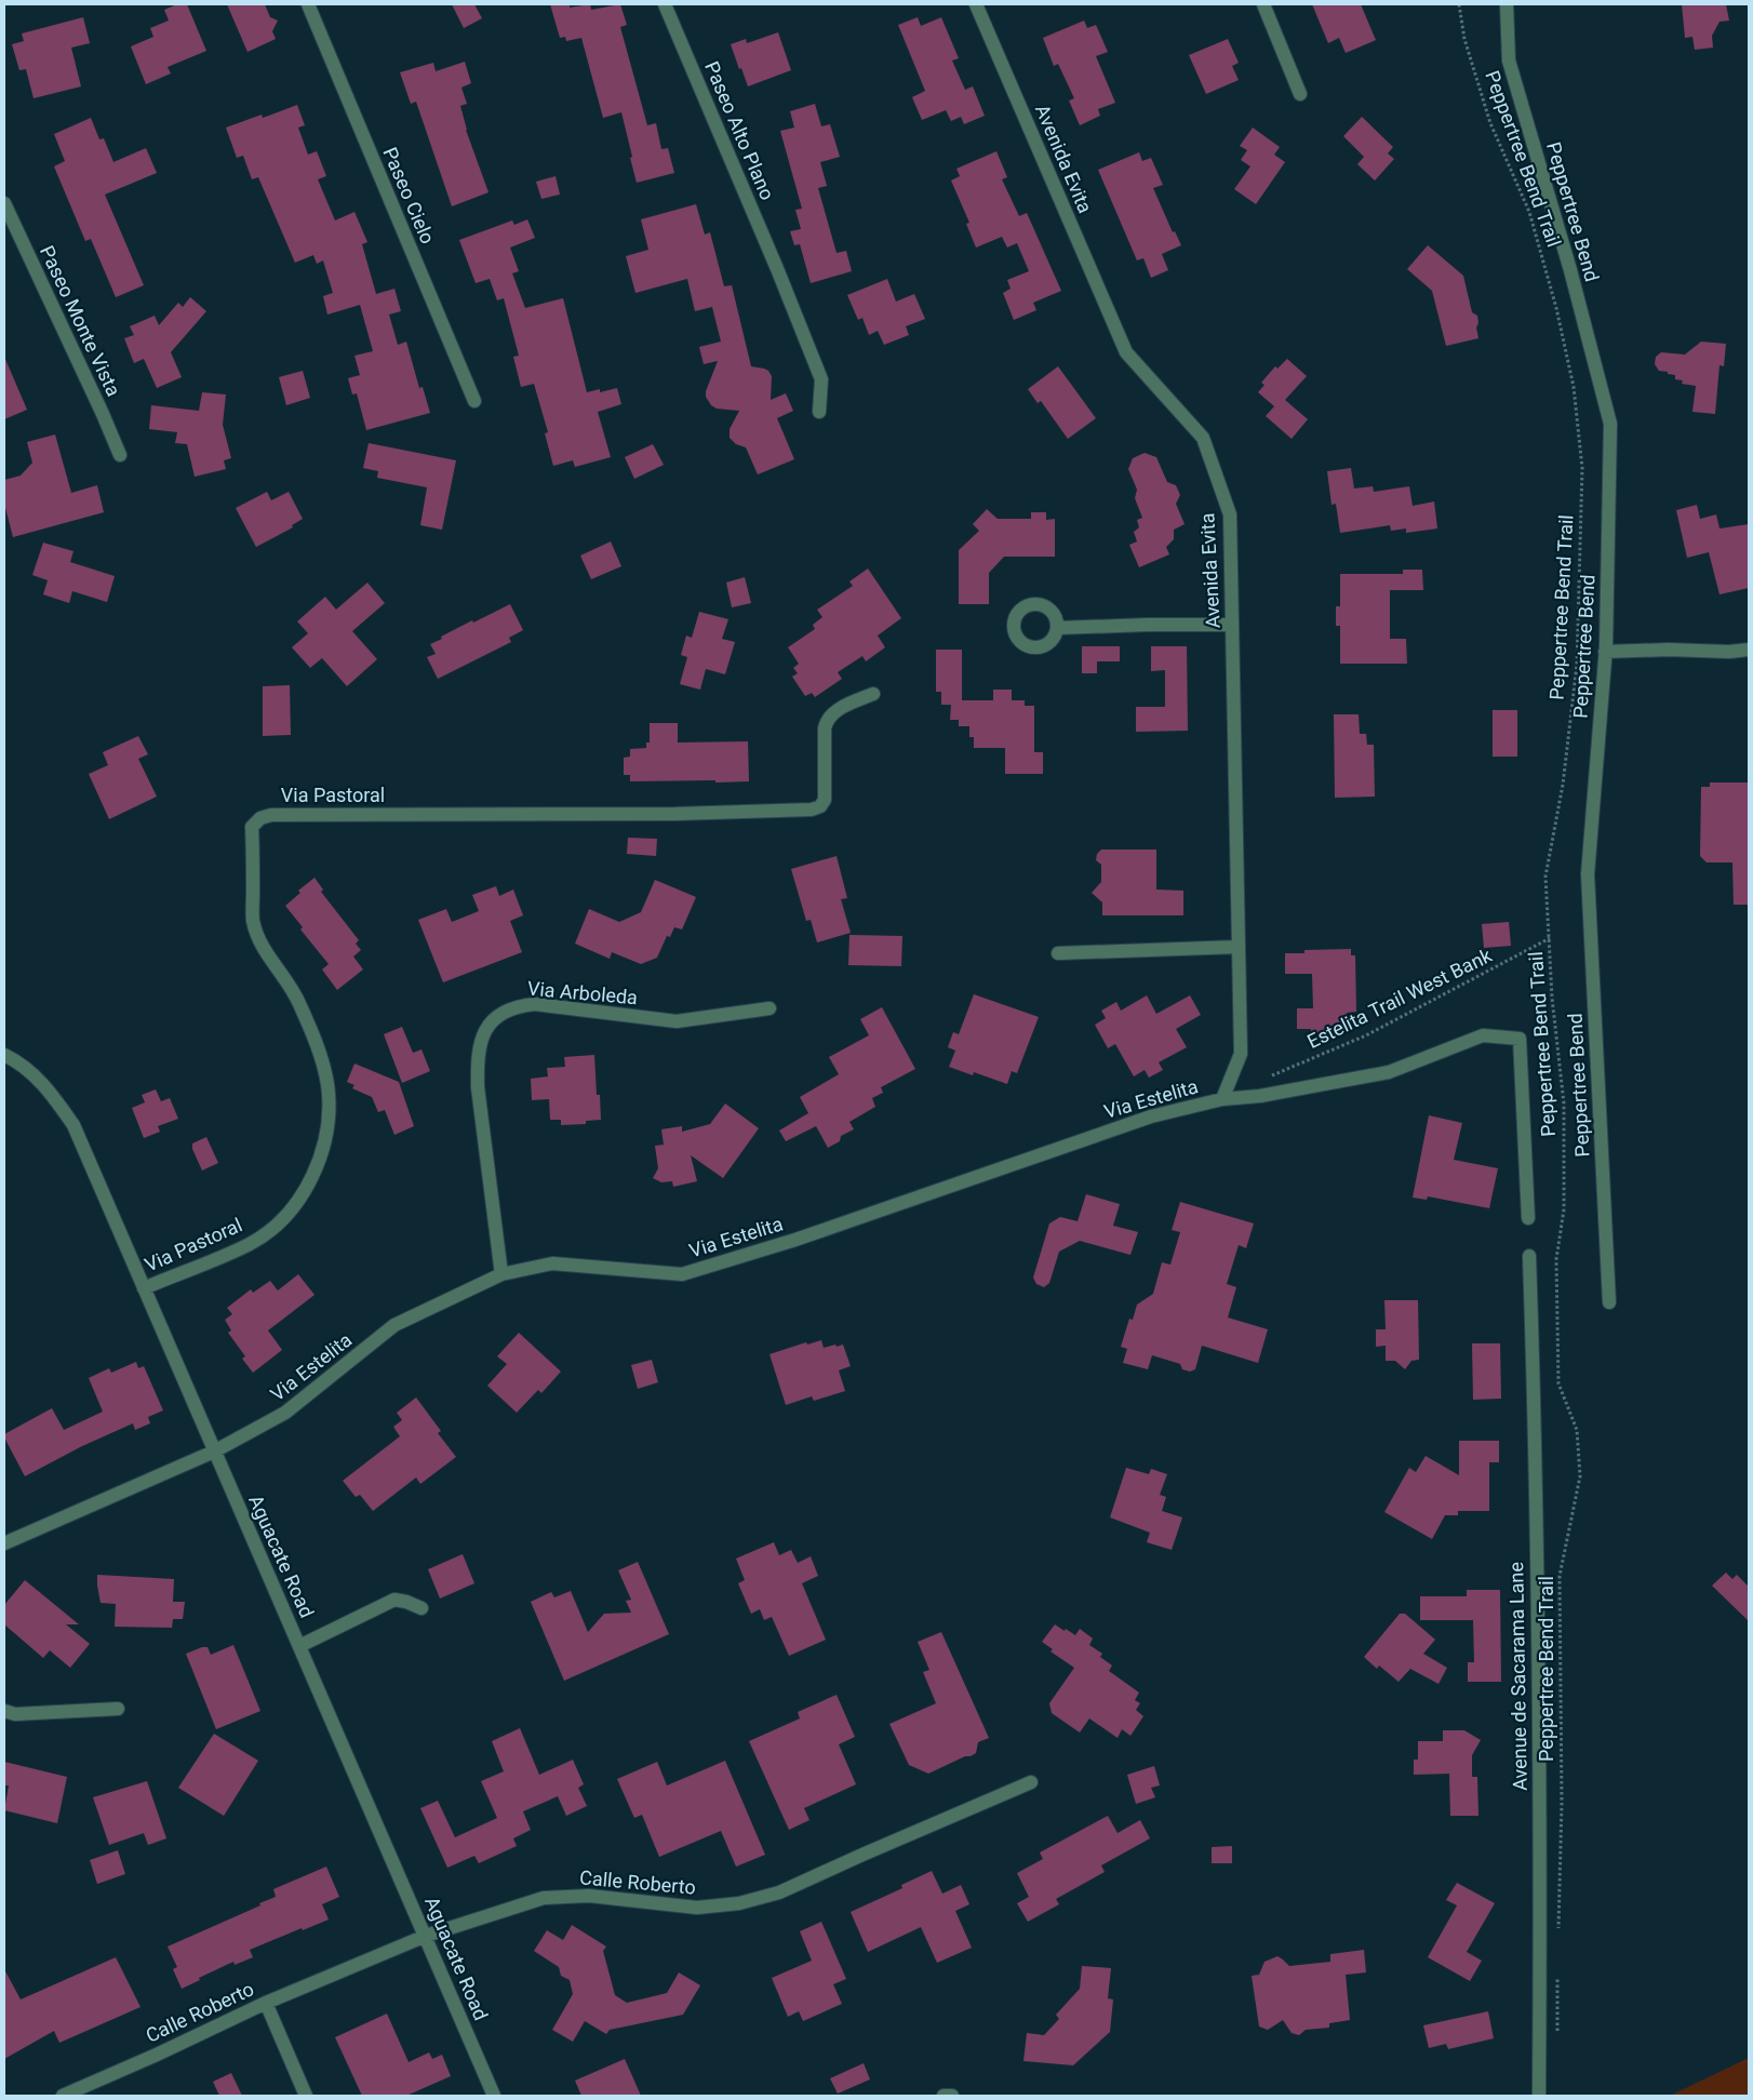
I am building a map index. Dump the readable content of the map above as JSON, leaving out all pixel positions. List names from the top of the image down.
{
  "streets": {
    "street": [
      "Paseo Alto Plano",
      "Avenida Evita",
      "Paseo Cielo",
      "Peppertree Bend",
      "Paseo Monte Vista",
      "Via Pastoral",
      "Via Arboleda",
      "Via Estelita",
      "Aguacate Road",
      "Avenue de Sacarama Lane",
      "Calle Roberto"
    ],
    "path": ["Peppertree Bend Trail", "Estelita Trail West Bank"]
  },
  "crossings": [
    ["Avenida Evita", "Via Estelita"],
    ["Peppertree Bend Trail", "Estelita Trail West Bank"],
    ["Via Pastoral", "Aguacate Road"],
    ["Via Arboleda", "Via Estelita"],
    ["Via Estelita", "Aguacate Road"],
    ["Aguacate Road", "Calle Roberto"]
  ]
}
